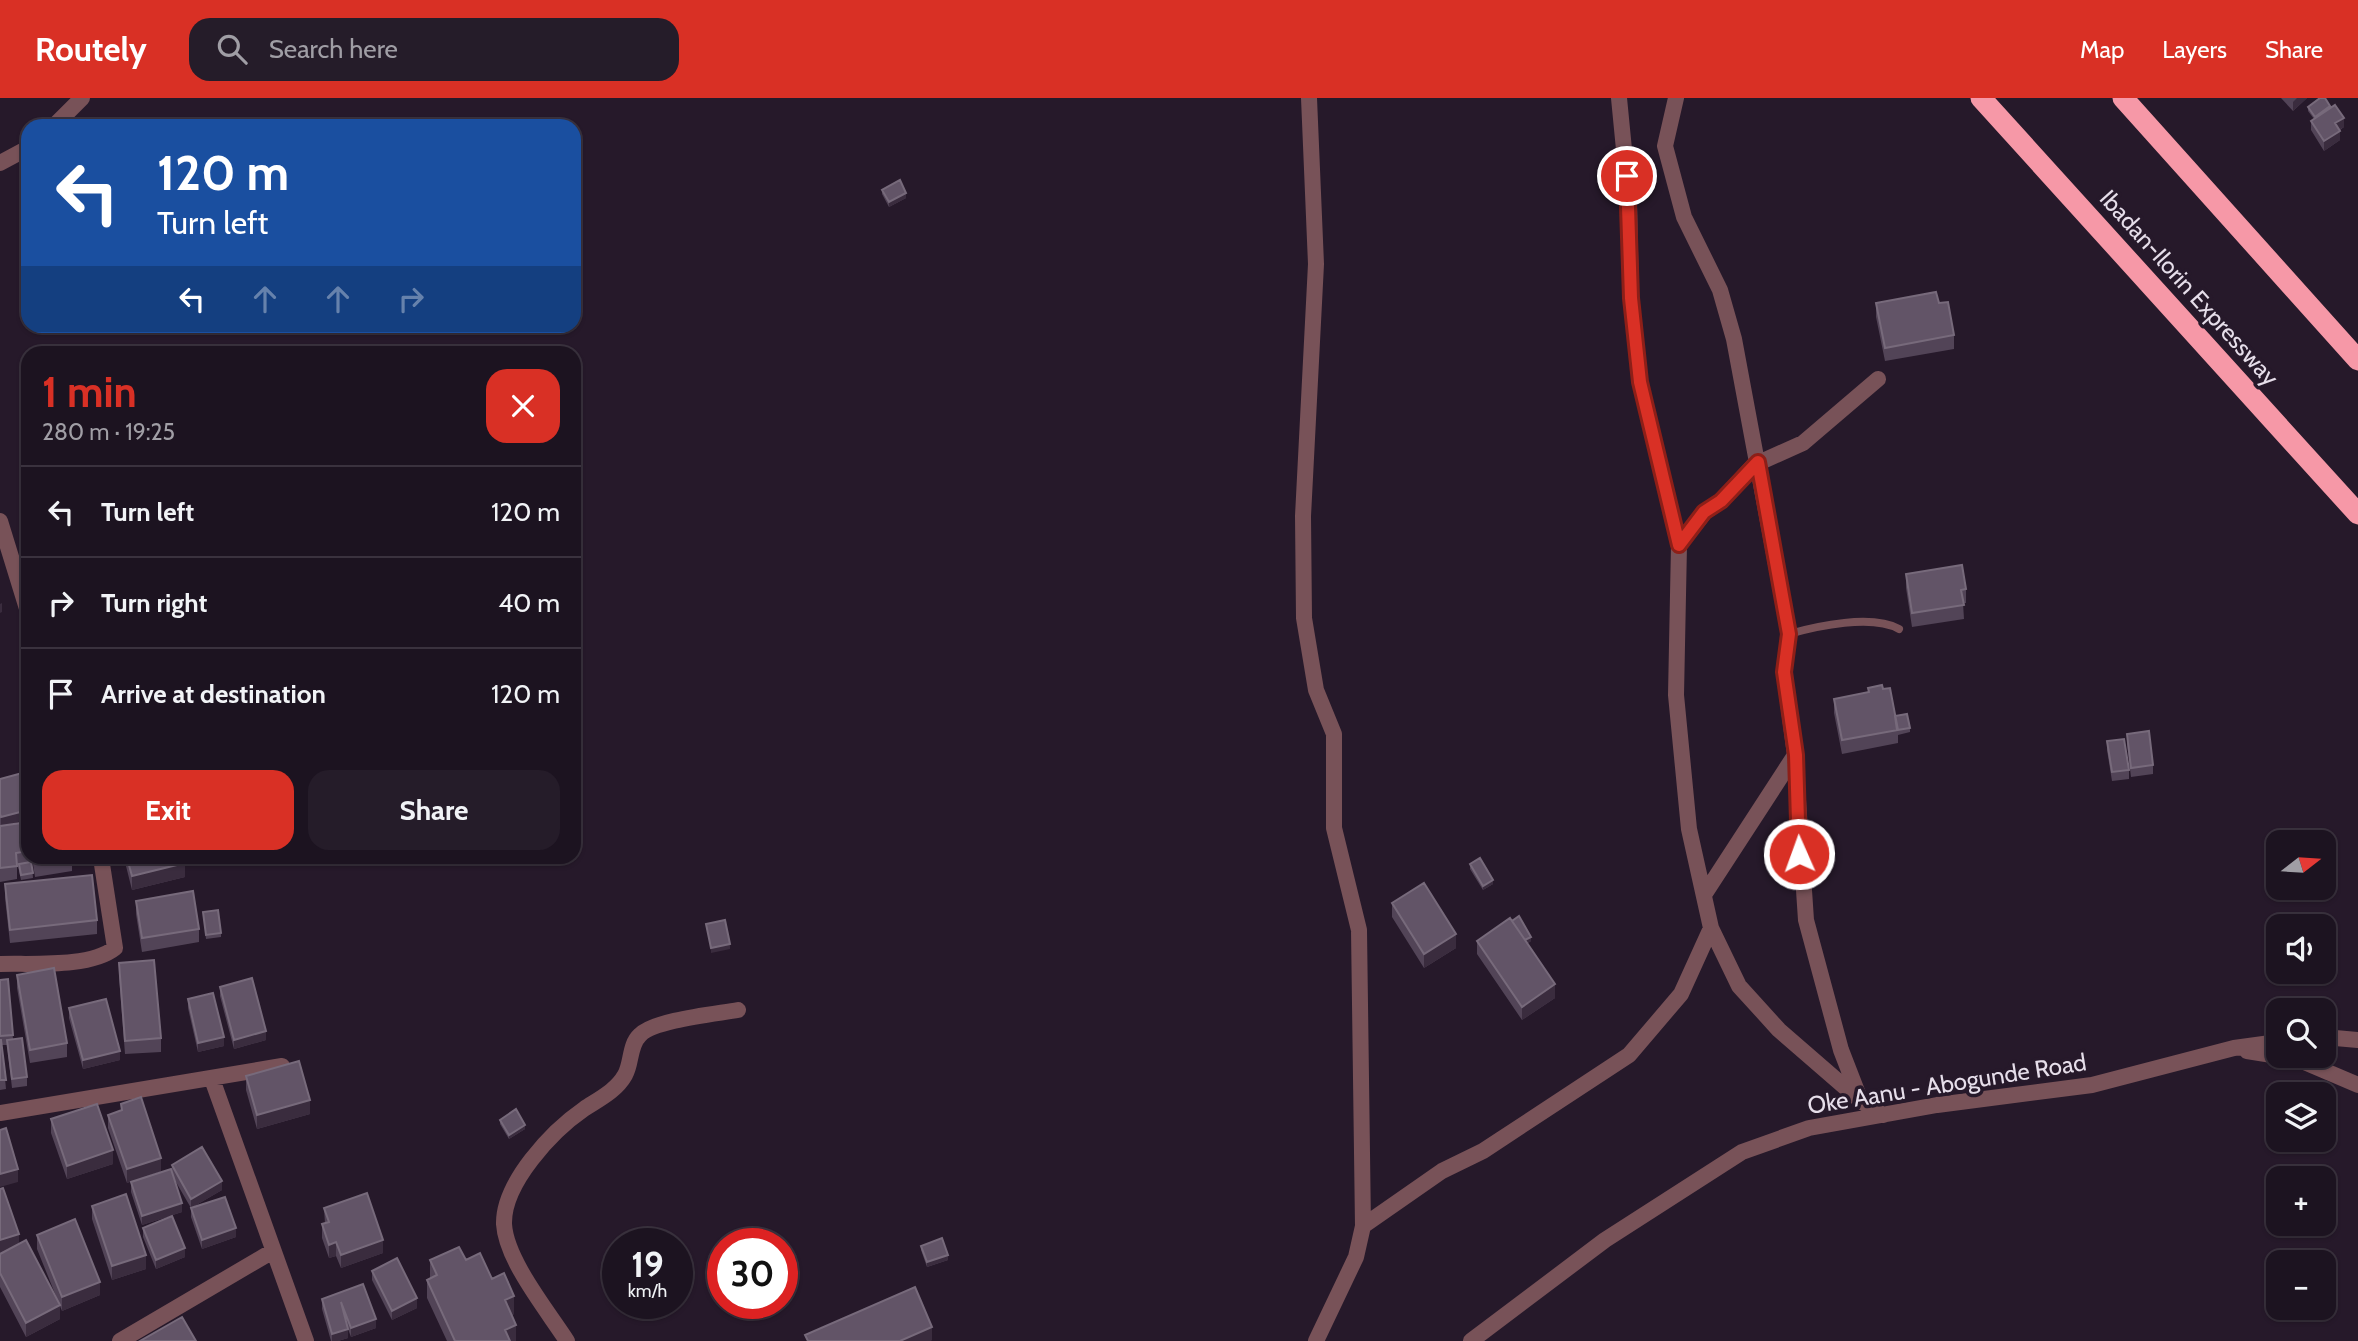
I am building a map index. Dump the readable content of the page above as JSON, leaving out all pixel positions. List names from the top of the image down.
{
  "streets": {
    "highway": ["Ibadan-Ilorin Expressway"],
    "street": ["Oke Aanu - Abogunde Road"]
  },
  "north": "right",
  "page": {
    "header": "Routely",
    "search": "Search here",
    "nav": ["Map", "Layers", "Share"],
    "turn": ["120 m", "Turn left"],
    "heading": ["1 min", "280 m · 19:25"],
    "list": [
      {
        "name": "Turn left",
        "value": "120 m"
      },
      {
        "name": "Turn right",
        "value": "40 m"
      },
      {
        "name": "Arrive at destination",
        "value": "120 m"
      }
    ],
    "buttons": ["Exit", "Share"],
    "map_buttons": ["+", "−"],
    "speed": "19 km/h",
    "limit": "30"
  }
}
